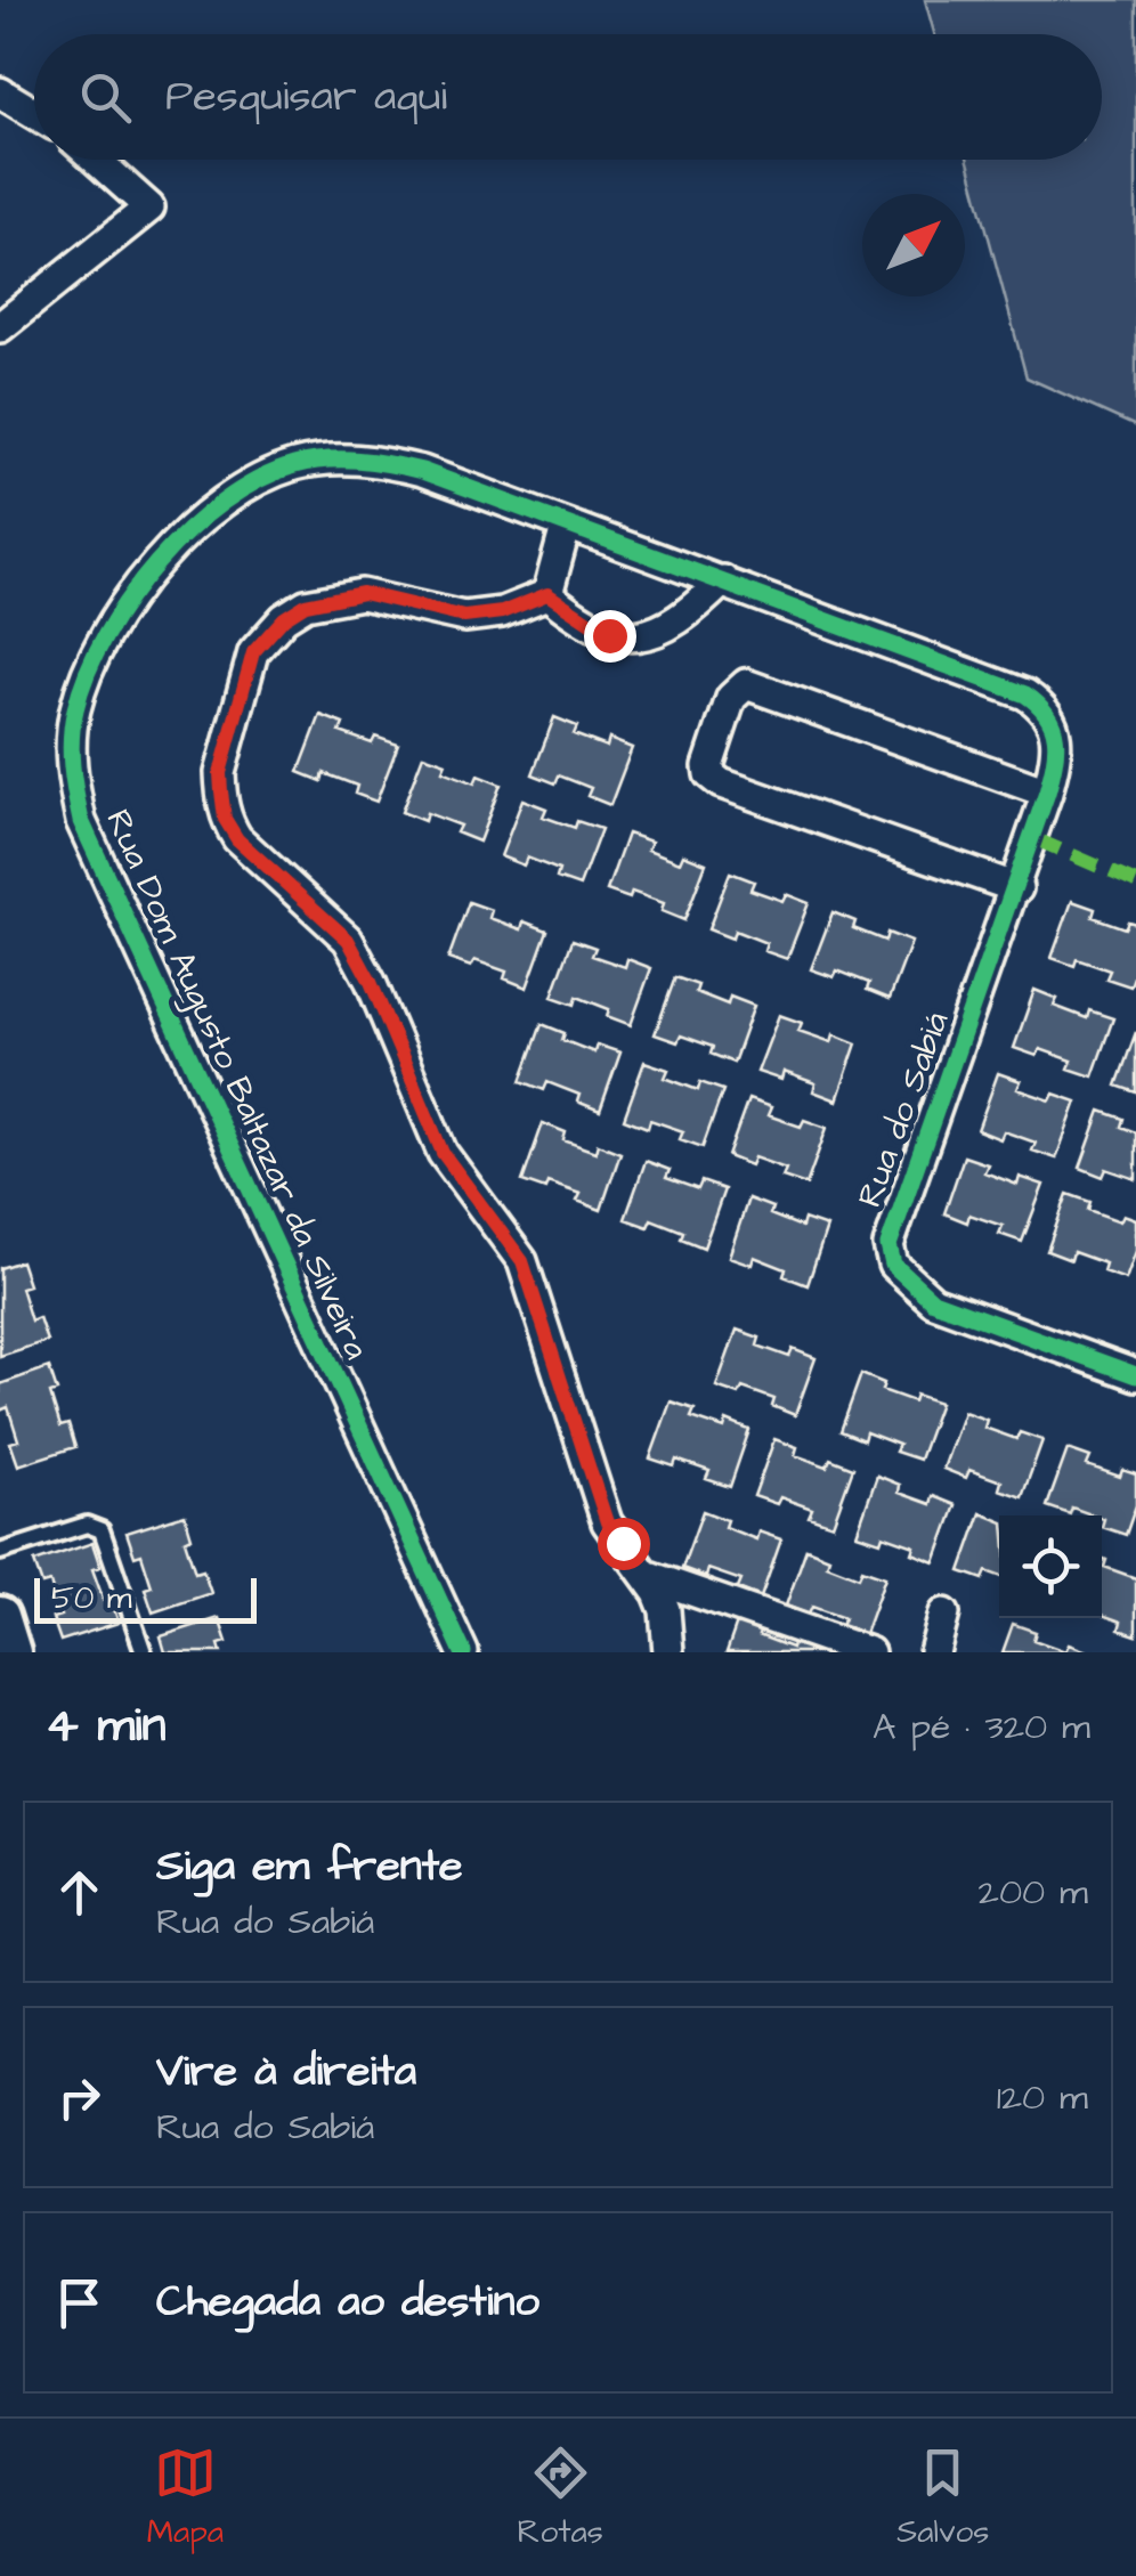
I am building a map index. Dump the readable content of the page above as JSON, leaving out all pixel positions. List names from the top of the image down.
{
  "streets": {
    "street": ["Rua Dom Augusto Baltazar da Silveira", "Rua do Sabiá"]
  },
  "crossings": [
    ["Rua Dom Augusto Baltazar da Silveira", "Rua do Sabiá"]
  ],
  "scale_bar": "50 m",
  "north": "top right",
  "page": {
    "search": "Pesquisar aqui",
    "scale": "50 m",
    "heading": ["4 min", "A pé · 320 m"],
    "list": [
      ["Siga em frente", "Rua do Sabiá", "200 m"],
      ["Vire à direita", "Rua do Sabiá", "120 m"],
      "Chegada ao destino"
    ],
    "nav": ["Mapa", "Rotas", "Salvos"]
  }
}
